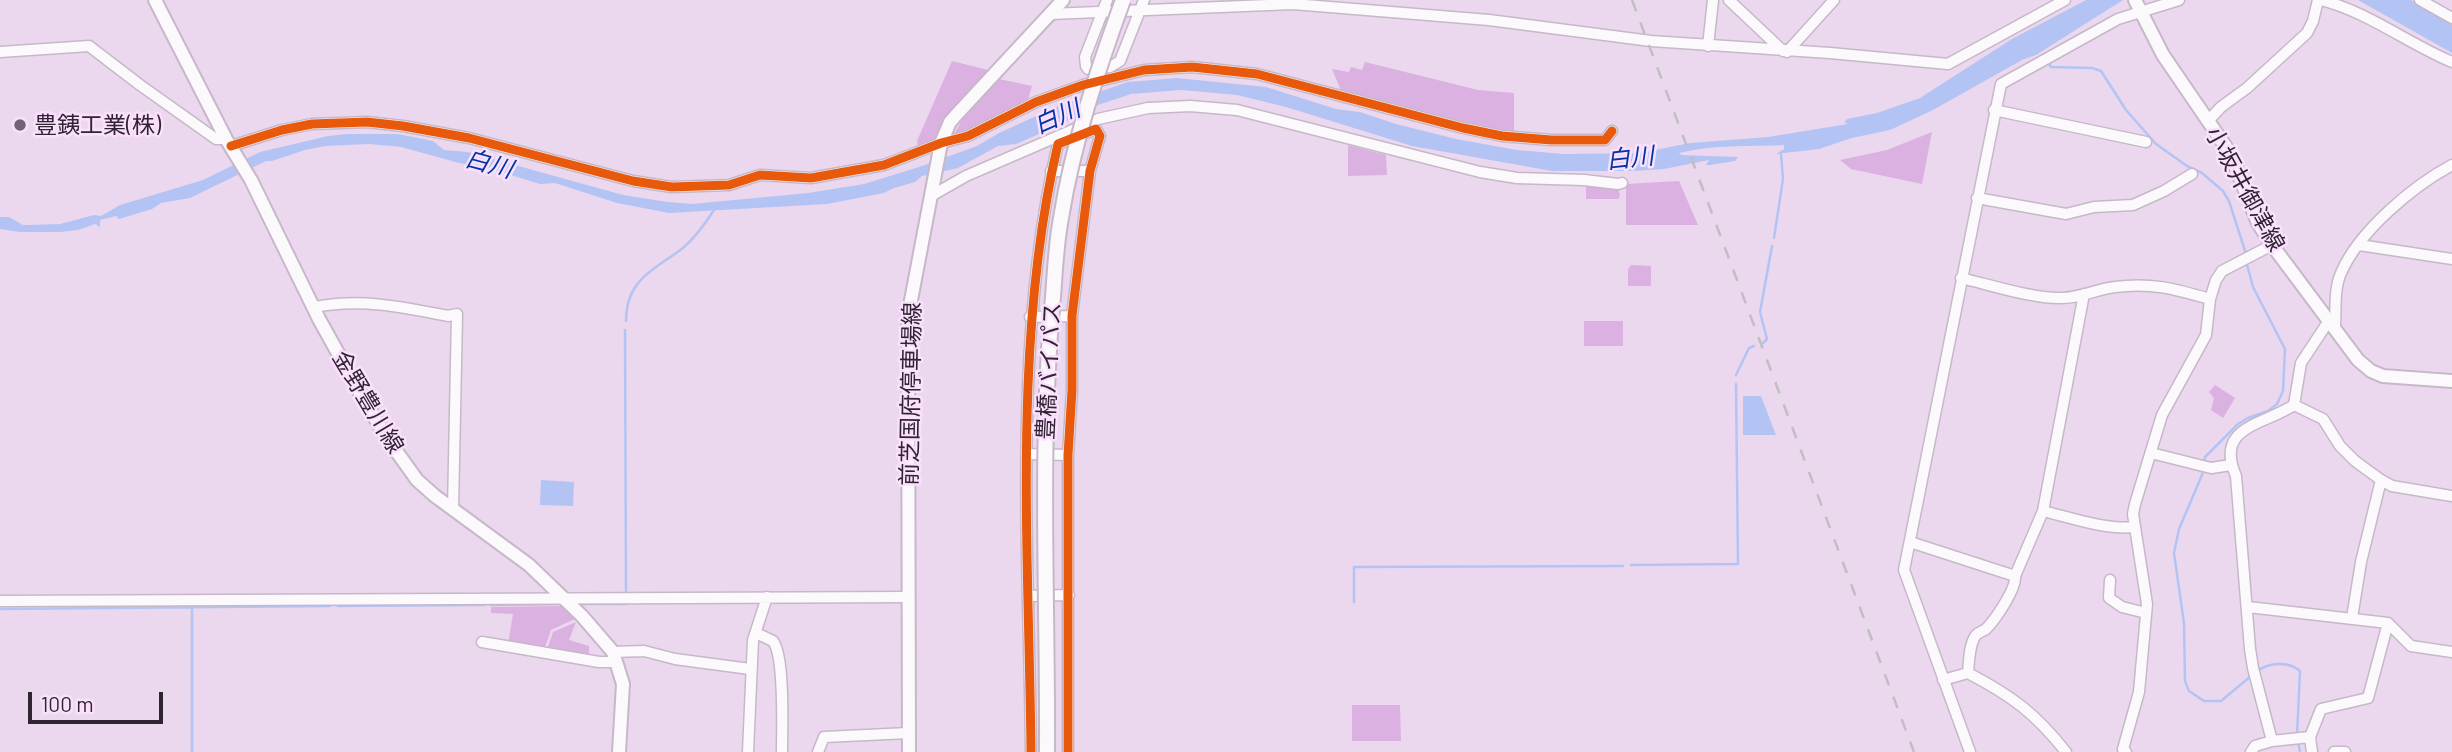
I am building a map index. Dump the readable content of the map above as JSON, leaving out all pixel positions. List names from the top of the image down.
{
  "streets": {
    "highway": ["豊橋バイパス"],
    "main road": ["小坂井御津線", "前芝国府停車場線", "金野豊川線"]
  },
  "water": ["白川"],
  "places": ["豊銕工業(株)"],
  "scale_bar": "100 m"
}
